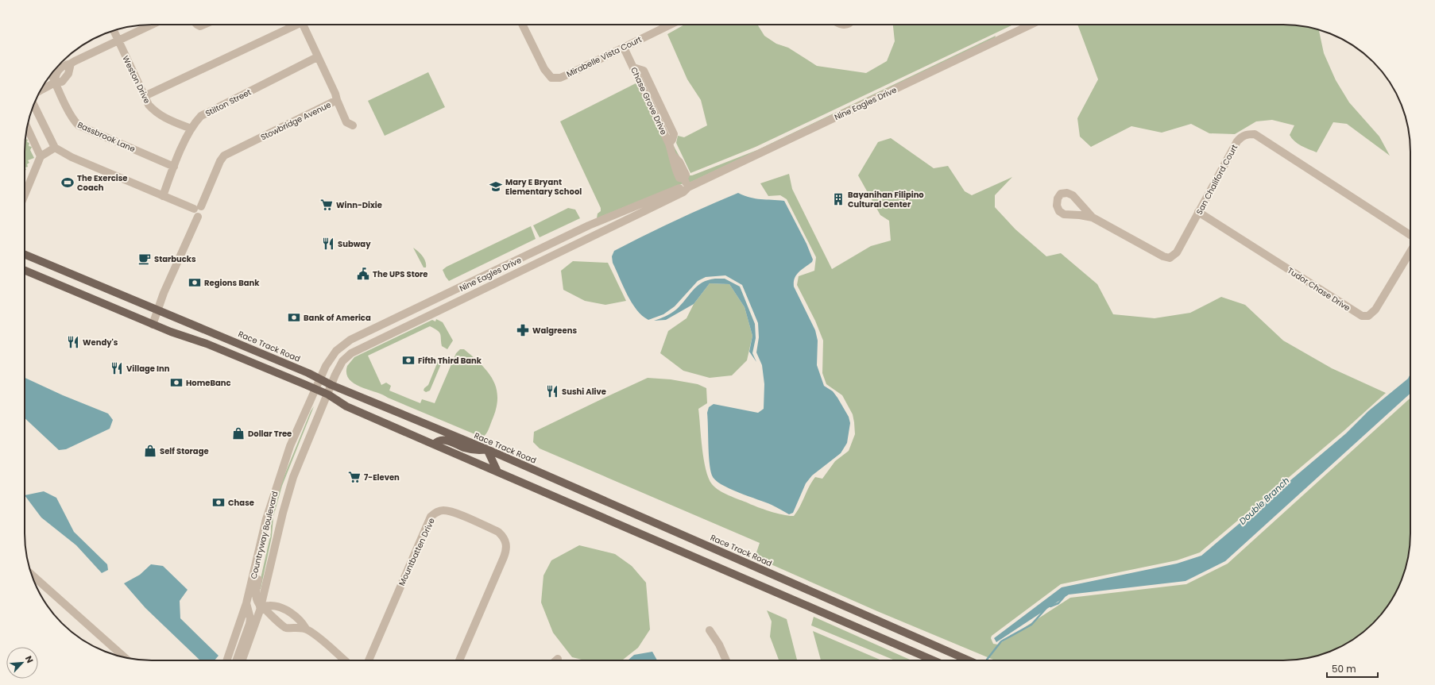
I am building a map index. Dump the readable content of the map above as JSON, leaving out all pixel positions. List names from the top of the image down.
{
  "streets": {
    "main road": ["Race Track Road"],
    "street": [
      "Mirabelle Vista Court",
      "Weston Drive",
      "Chase Grove Drive",
      "Stilton Street",
      "Nine Eagles Drive",
      "Stowbridge Avenue",
      "Bassbrook Lane",
      "San Chaliford Court",
      "Tudor Chase Drive",
      "Countryway Boulevard",
      "Mountbatten Drive"
    ]
  },
  "crossings": [
    ["Mirabelle Vista Court", "Chase Grove Drive"],
    ["Weston Drive", "Stilton Street"],
    ["Chase Grove Drive", "Nine Eagles Drive"],
    ["Stilton Street", "Stowbridge Avenue"],
    ["Stilton Street", "Bassbrook Lane"],
    ["Nine Eagles Drive", "Race Track Road"],
    ["Nine Eagles Drive", "Countryway Boulevard"],
    ["San Chaliford Court", "Tudor Chase Drive"]
  ],
  "water": ["Double Branch"],
  "places": {
    "sports": ["The Exercise Coach"],
    "school or university": ["Mary E Bryant Elementary School"],
    "building": ["Bayanihan Filipino Cultural Center"],
    "supermarket": ["Winn-Dixie", "7-Eleven"],
    "restaurant": [
      "Subway",
      "Wendy's",
      "Village Inn",
      "Sushi Alive"
    ],
    "cafe": ["Starbucks"],
    "public building": ["The UPS Store"],
    "bank": [
      "Regions Bank",
      "Bank of America",
      "Fifth Third Bank",
      "HomeBanc",
      "Chase"
    ],
    "pharmacy": ["Walgreens"],
    "shop": ["Dollar Tree", "Self Storage"]
  },
  "scale_bar": "50 m",
  "north": "top right"
}
